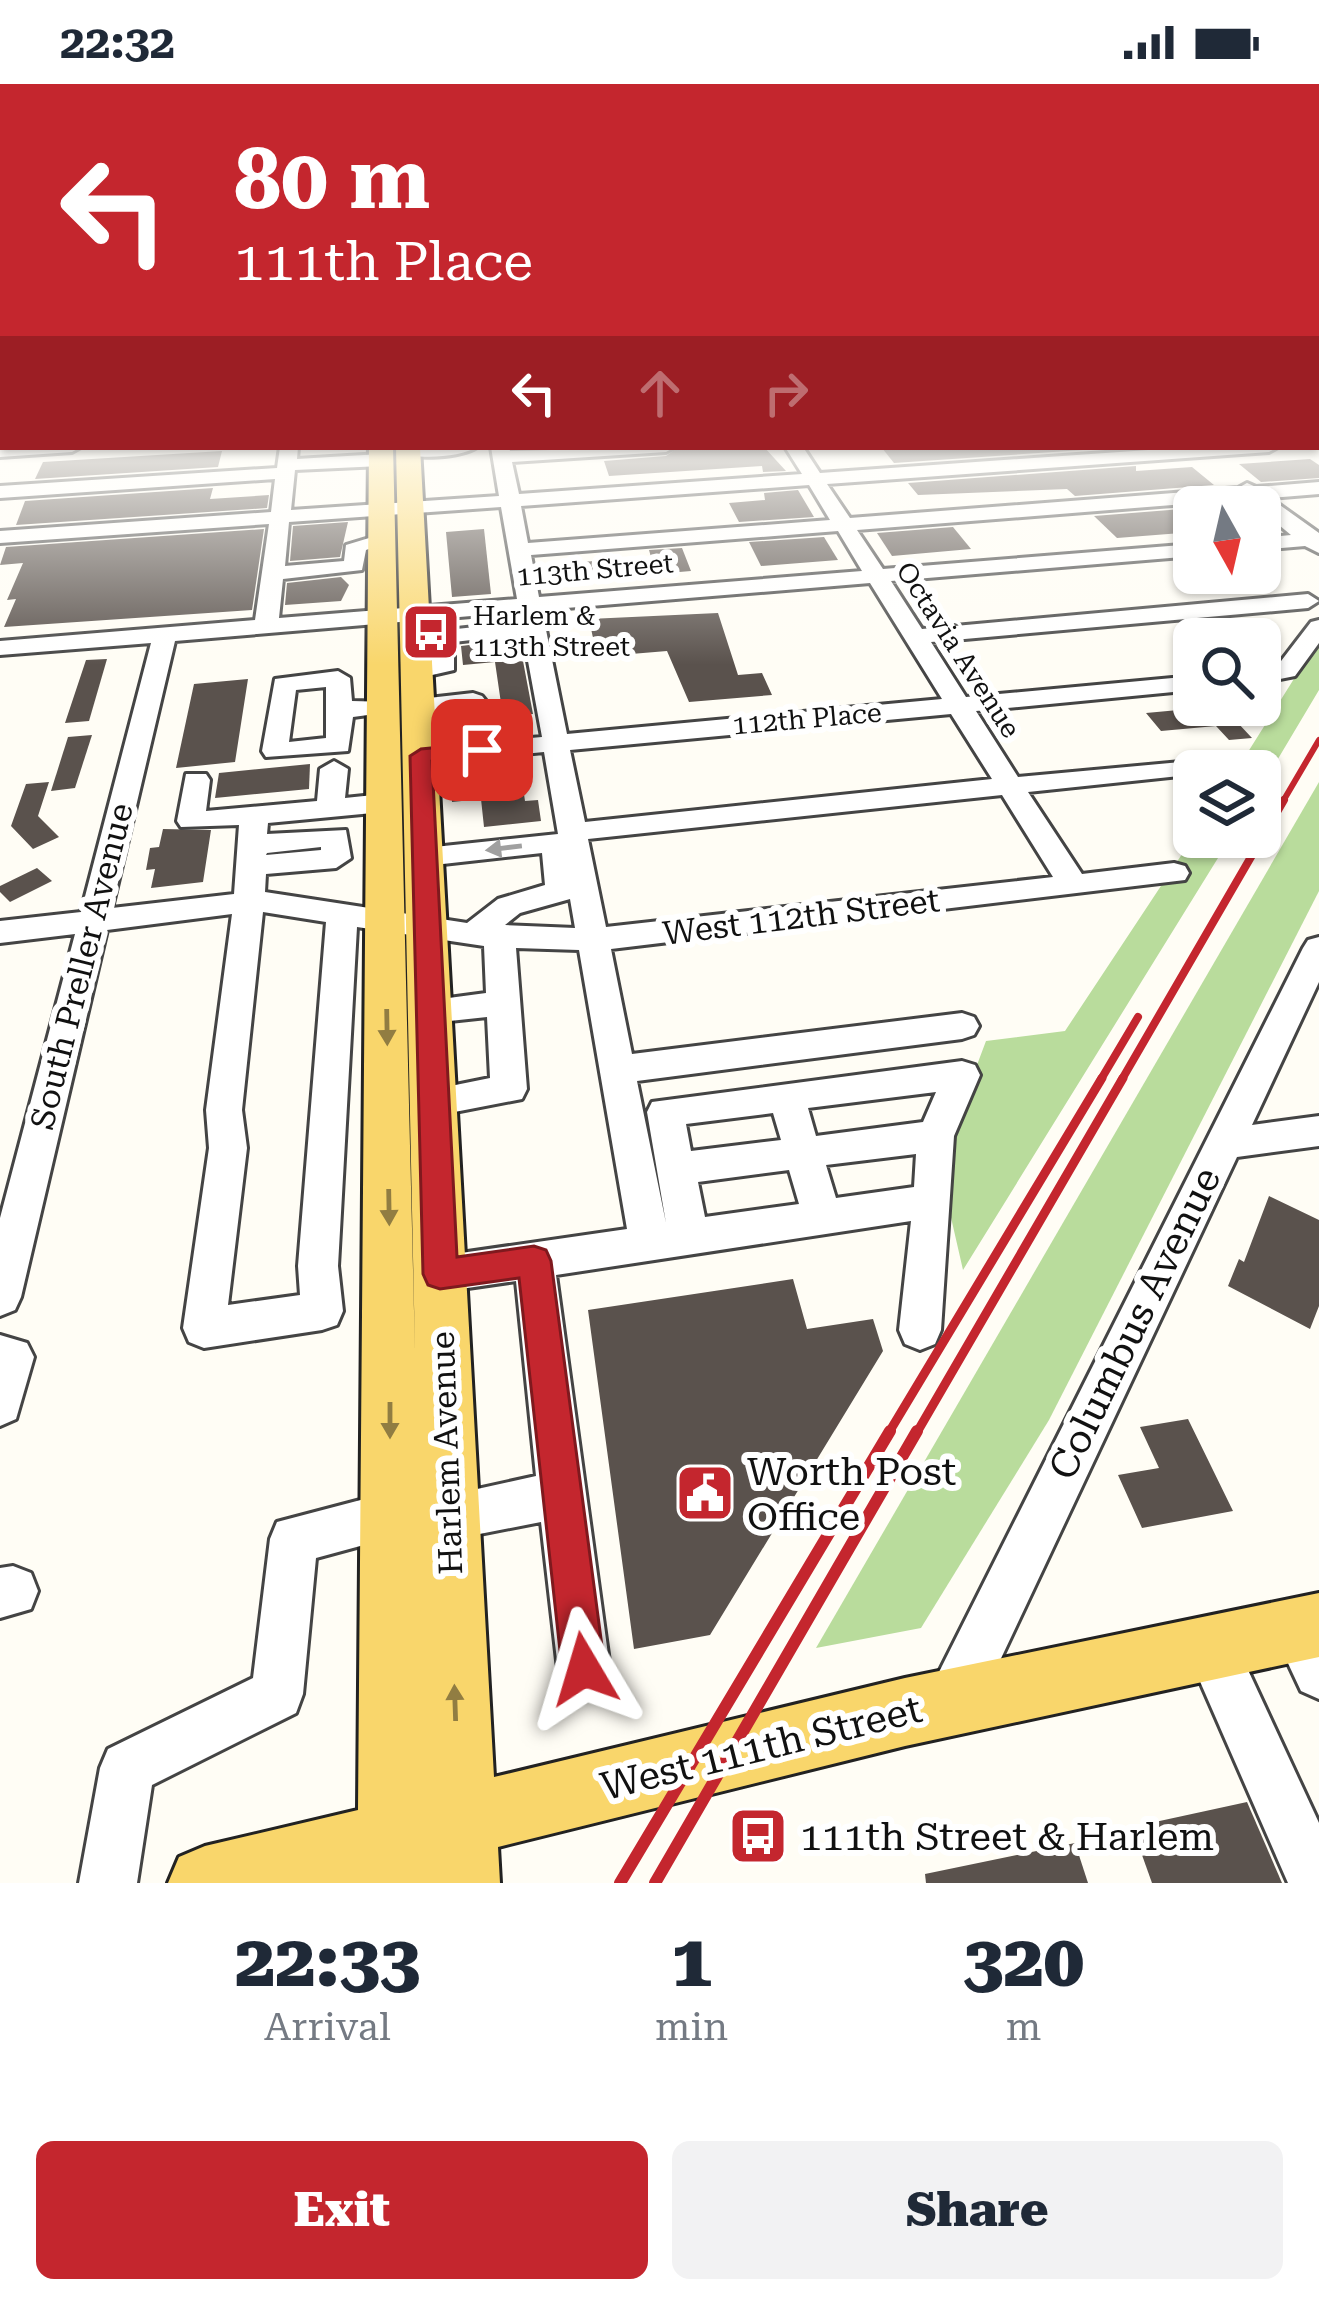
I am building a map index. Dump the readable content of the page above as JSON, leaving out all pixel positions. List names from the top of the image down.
{
  "streets": {
    "main road": ["Harlem Avenue", "West 111th Street"],
    "street": [
      "113th Street",
      "Octavia Avenue",
      "112th Place",
      "West 112th Street",
      "South Preller Avenue",
      "Columbus Avenue"
    ]
  },
  "crossings": [
    ["113th Street", "Octavia Avenue"],
    ["113th Street", "Harlem Avenue"],
    ["Octavia Avenue", "112th Place"],
    ["Octavia Avenue", "West 112th Street"],
    ["112th Place", "Harlem Avenue"],
    ["West 112th Street", "Harlem Avenue"],
    ["Columbus Avenue", "West 111th Street"],
    ["Harlem Avenue", "West 111th Street"]
  ],
  "places": {
    "bus stop": ["Harlem & 113th Street", "111th Street & Harlem"],
    "public building": ["Worth Post Office"]
  },
  "north": "bottom",
  "page": {
    "status": "22:32",
    "turn": ["80 m", "111th Place"],
    "eta": [
      "22:33",
      "Arrival",
      "1",
      "min",
      "320",
      "m"
    ],
    "buttons": ["Exit", "Share"]
  }
}
